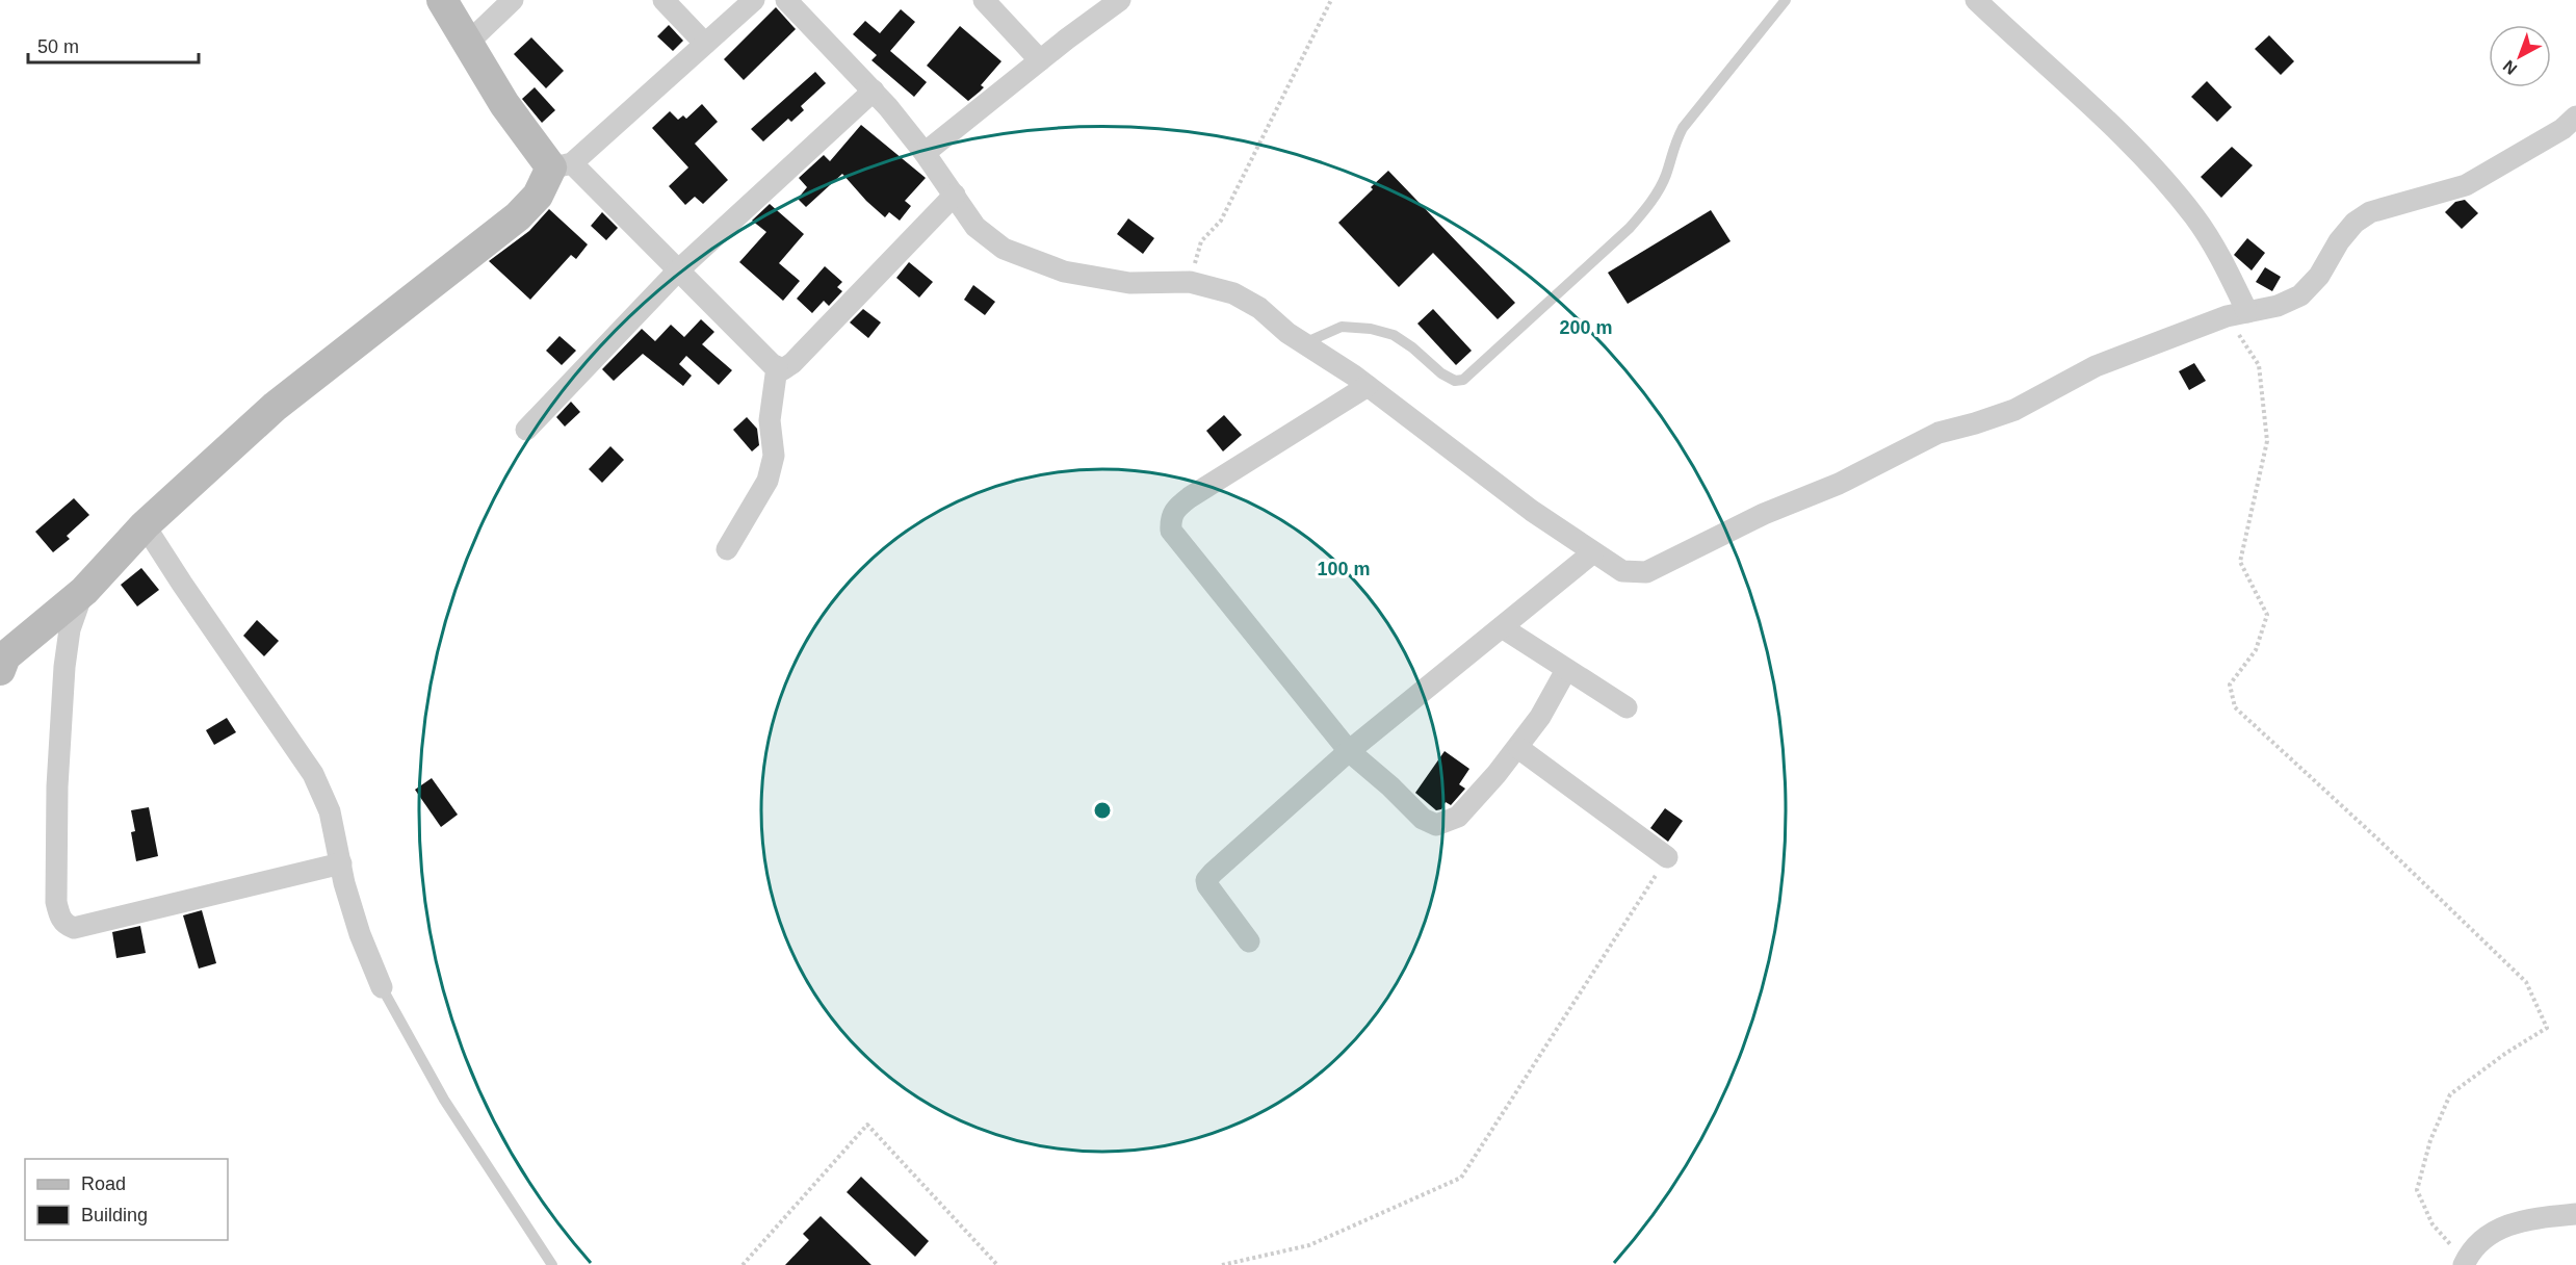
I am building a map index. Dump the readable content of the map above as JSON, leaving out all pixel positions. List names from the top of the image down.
{
  "legend": ["Road", "Building"],
  "scale_bar": "50 m",
  "north": "bottom left",
  "rings": ["200 m", "100 m"]
}
